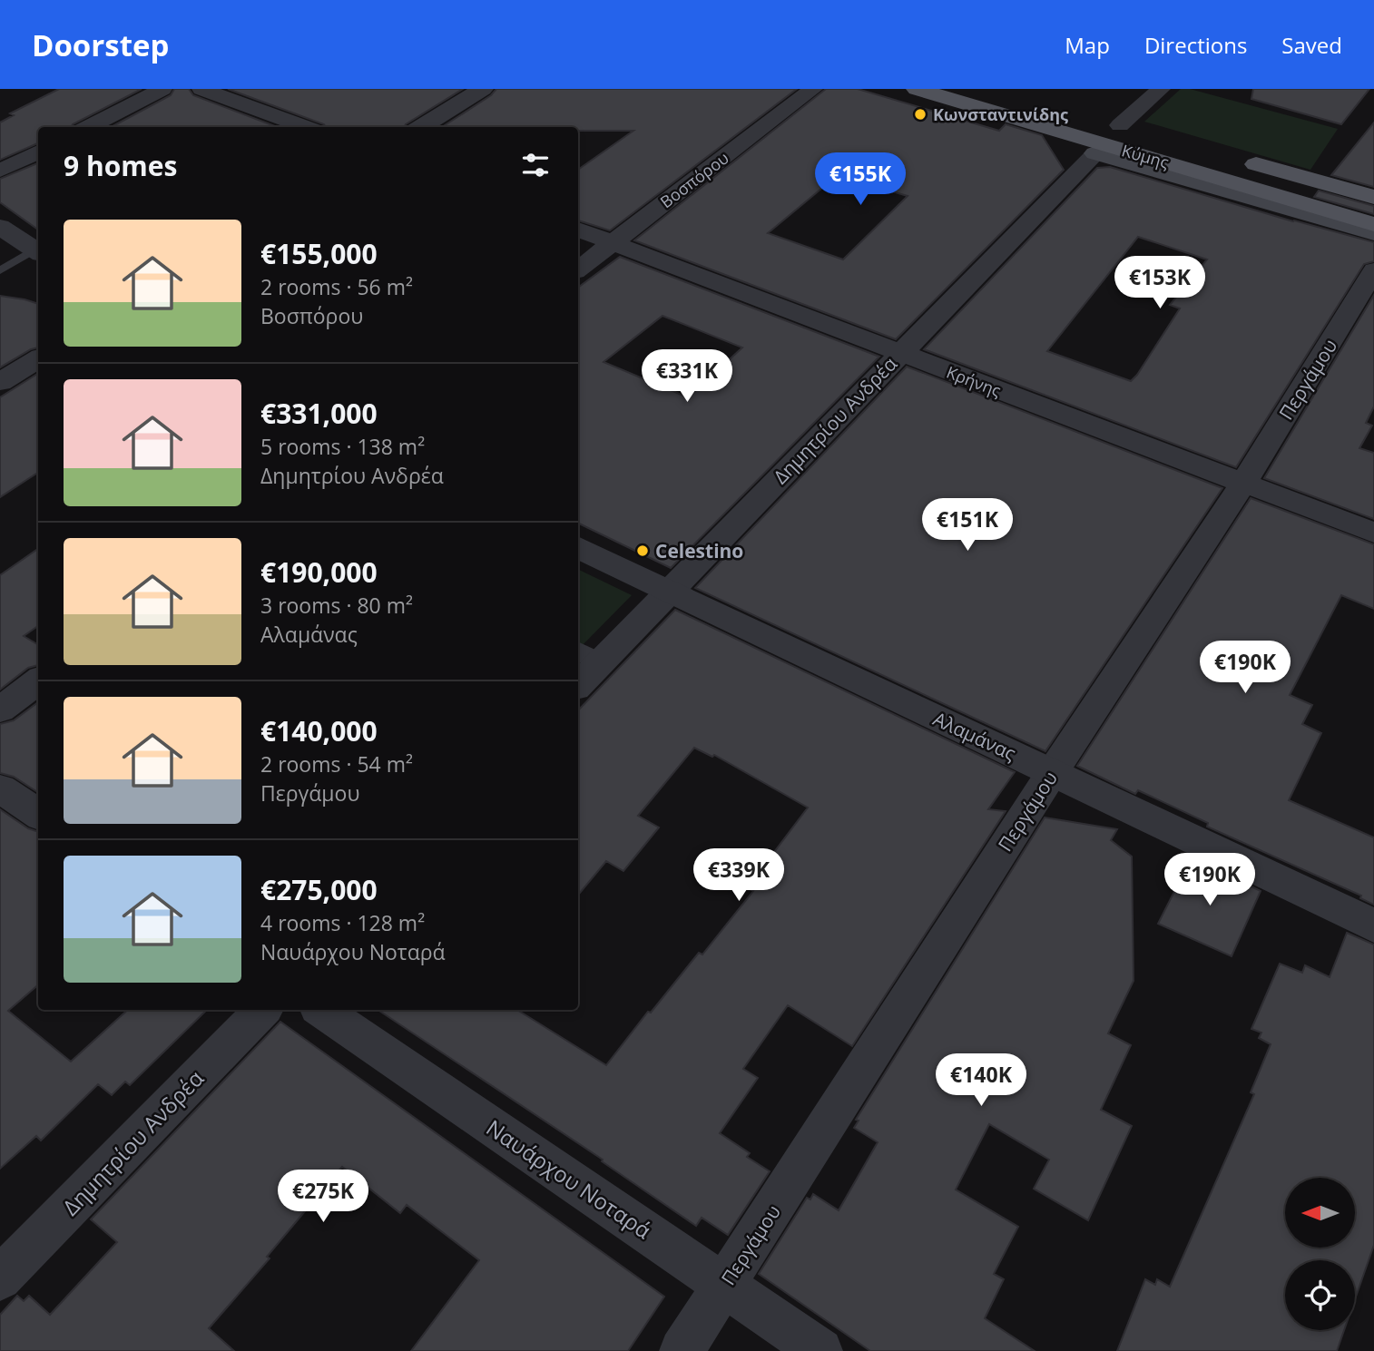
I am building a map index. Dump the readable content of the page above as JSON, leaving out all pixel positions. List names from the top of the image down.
{
  "streets": {
    "main road": ["Κύμης"],
    "street": [
      "Βοσπόρου",
      "Περγάμου",
      "Κρήνης",
      "Δημητρίου Ανδρέα",
      "Αλαμάνας",
      "Ναυάρχου Νοταρά"
    ]
  },
  "crossings": [
    ["Κύμης", "Δημητρίου Ανδρέα"],
    ["Βοσπόρου", "Κρήνης"],
    ["Περγάμου", "Κρήνης"],
    ["Περγάμου", "Αλαμάνας"],
    ["Περγάμου", "Ναυάρχου Νοταρά"],
    ["Κρήνης", "Δημητρίου Ανδρέα"],
    ["Δημητρίου Ανδρέα", "Αλαμάνας"]
  ],
  "places": ["Κωνσταντινίδης", "Celestino"],
  "north": "left",
  "page": {
    "header": "Doorstep",
    "nav": ["Map", "Directions", "Saved"],
    "heading": "9 homes",
    "price": [
      "€155K",
      "€153K",
      "€331K",
      "€151K",
      "€190K",
      "€339K",
      "€190K",
      "€140K",
      "€275K"
    ],
    "list": [
      {
        "name": "€155,000",
        "note": "2 rooms · 56 m² · Βοσπόρου"
      },
      {
        "name": "€331,000",
        "note": "5 rooms · 138 m² · Δημητρίου Ανδρέα"
      },
      {
        "name": "€190,000",
        "note": "3 rooms · 80 m² · Αλαμάνας"
      },
      {
        "name": "€140,000",
        "note": "2 rooms · 54 m² · Περγάμου"
      },
      {
        "name": "€275,000",
        "note": "4 rooms · 128 m² · Ναυάρχου Νοταρά"
      }
    ]
  }
}
